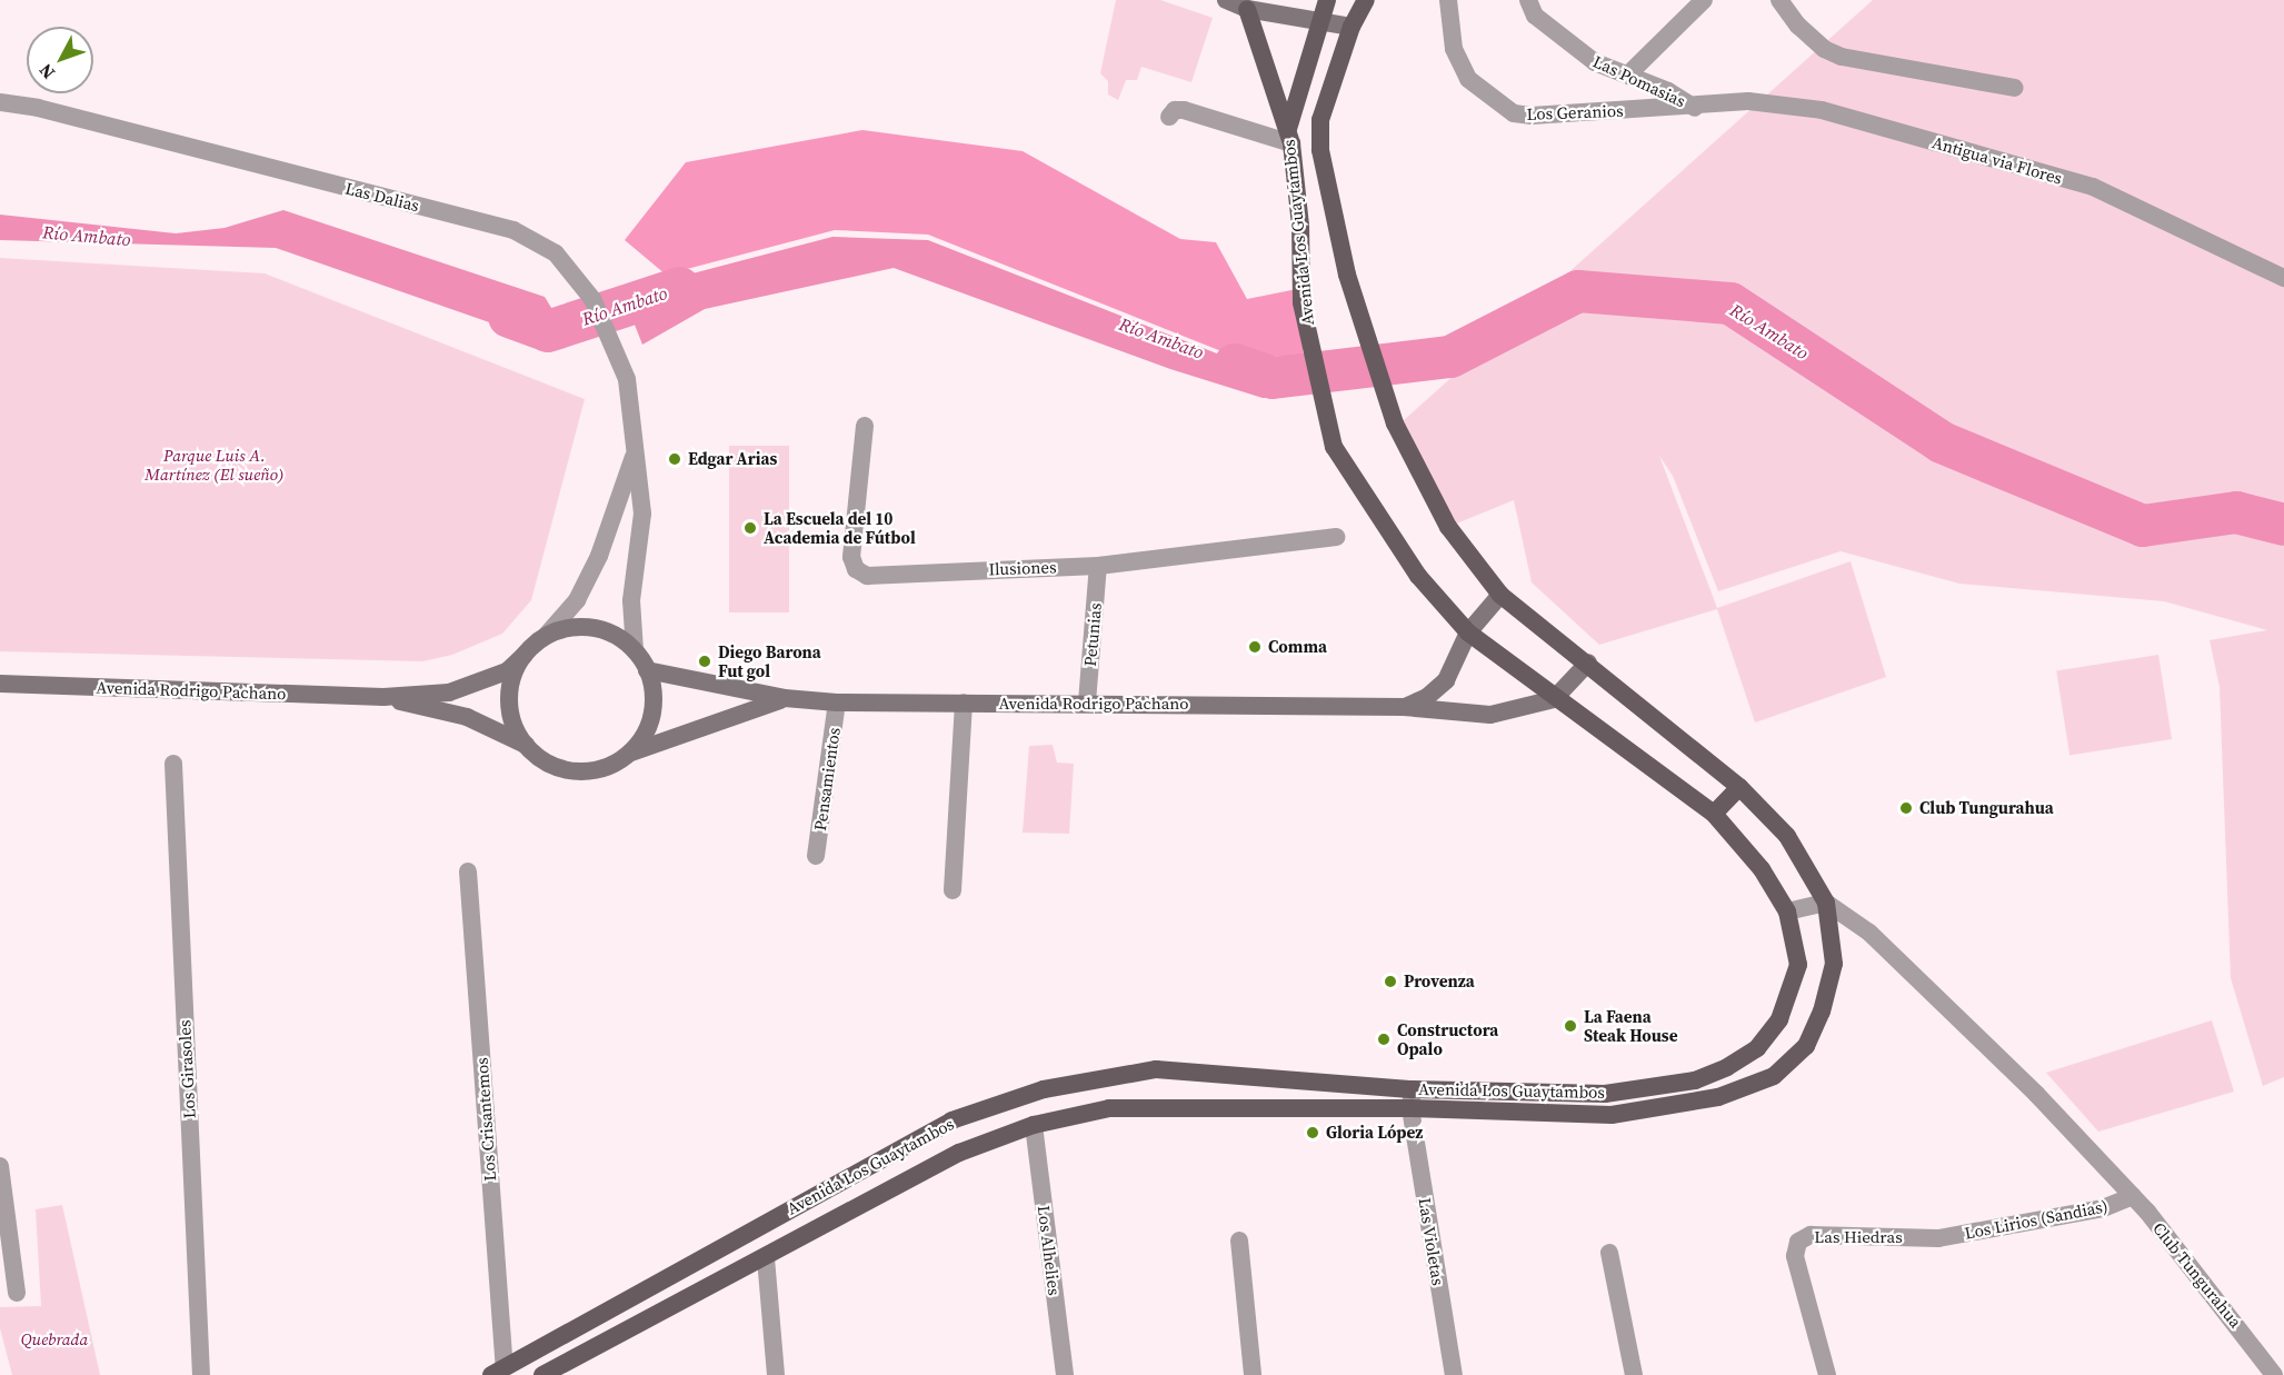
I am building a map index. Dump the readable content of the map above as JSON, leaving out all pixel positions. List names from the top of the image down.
{
  "streets": {
    "main road": ["Avenida Los Guaytambos", "Avenida Rodrigo Pachano"],
    "street": [
      "Las Pomasias",
      "Los Geranios",
      "Antigua via Flores",
      "Las Dalias",
      "Ilusiones",
      "Petunias",
      "Pensamientos",
      "Los Girasoles",
      "Los Crisantemos",
      "Los Lirios (Sandias)",
      "Las Hiedras",
      "Las Violetas",
      "Los Alhelies",
      "Club Tungurahua"
    ]
  },
  "crossings": [
    ["Las Pomasias", "Los Geranios"],
    ["Las Pomasias", "Antigua via Flores"],
    ["Los Geranios", "Antigua via Flores"],
    ["Las Dalias", "Avenida Rodrigo Pachano"],
    ["Avenida Los Guaytambos", "Avenida Rodrigo Pachano"],
    ["Avenida Los Guaytambos", "Los Crisantemos"],
    ["Avenida Los Guaytambos", "Las Violetas"],
    ["Avenida Los Guaytambos", "Los Alhelies"],
    ["Avenida Los Guaytambos", "Club Tungurahua"],
    ["Ilusiones", "Petunias"],
    ["Petunias", "Avenida Rodrigo Pachano"],
    ["Avenida Rodrigo Pachano", "Pensamientos"],
    ["Los Lirios (Sandias)", "Las Hiedras"],
    ["Los Lirios (Sandias)", "Club Tungurahua"]
  ],
  "water": ["Río Ambato"],
  "parks": ["Parque Luis A. Martínez (El sueño)", "Quebrada"],
  "places": [
    "Edgar Arias",
    "La Escuela del 10 Academia de Fútbol",
    "Comma",
    "Diego Barona Fut gol",
    "Club Tungurahua",
    "Provenza",
    "La Faena Steak House",
    "Constructora Opalo",
    "Gloria López"
  ],
  "north": "bottom left"
}
